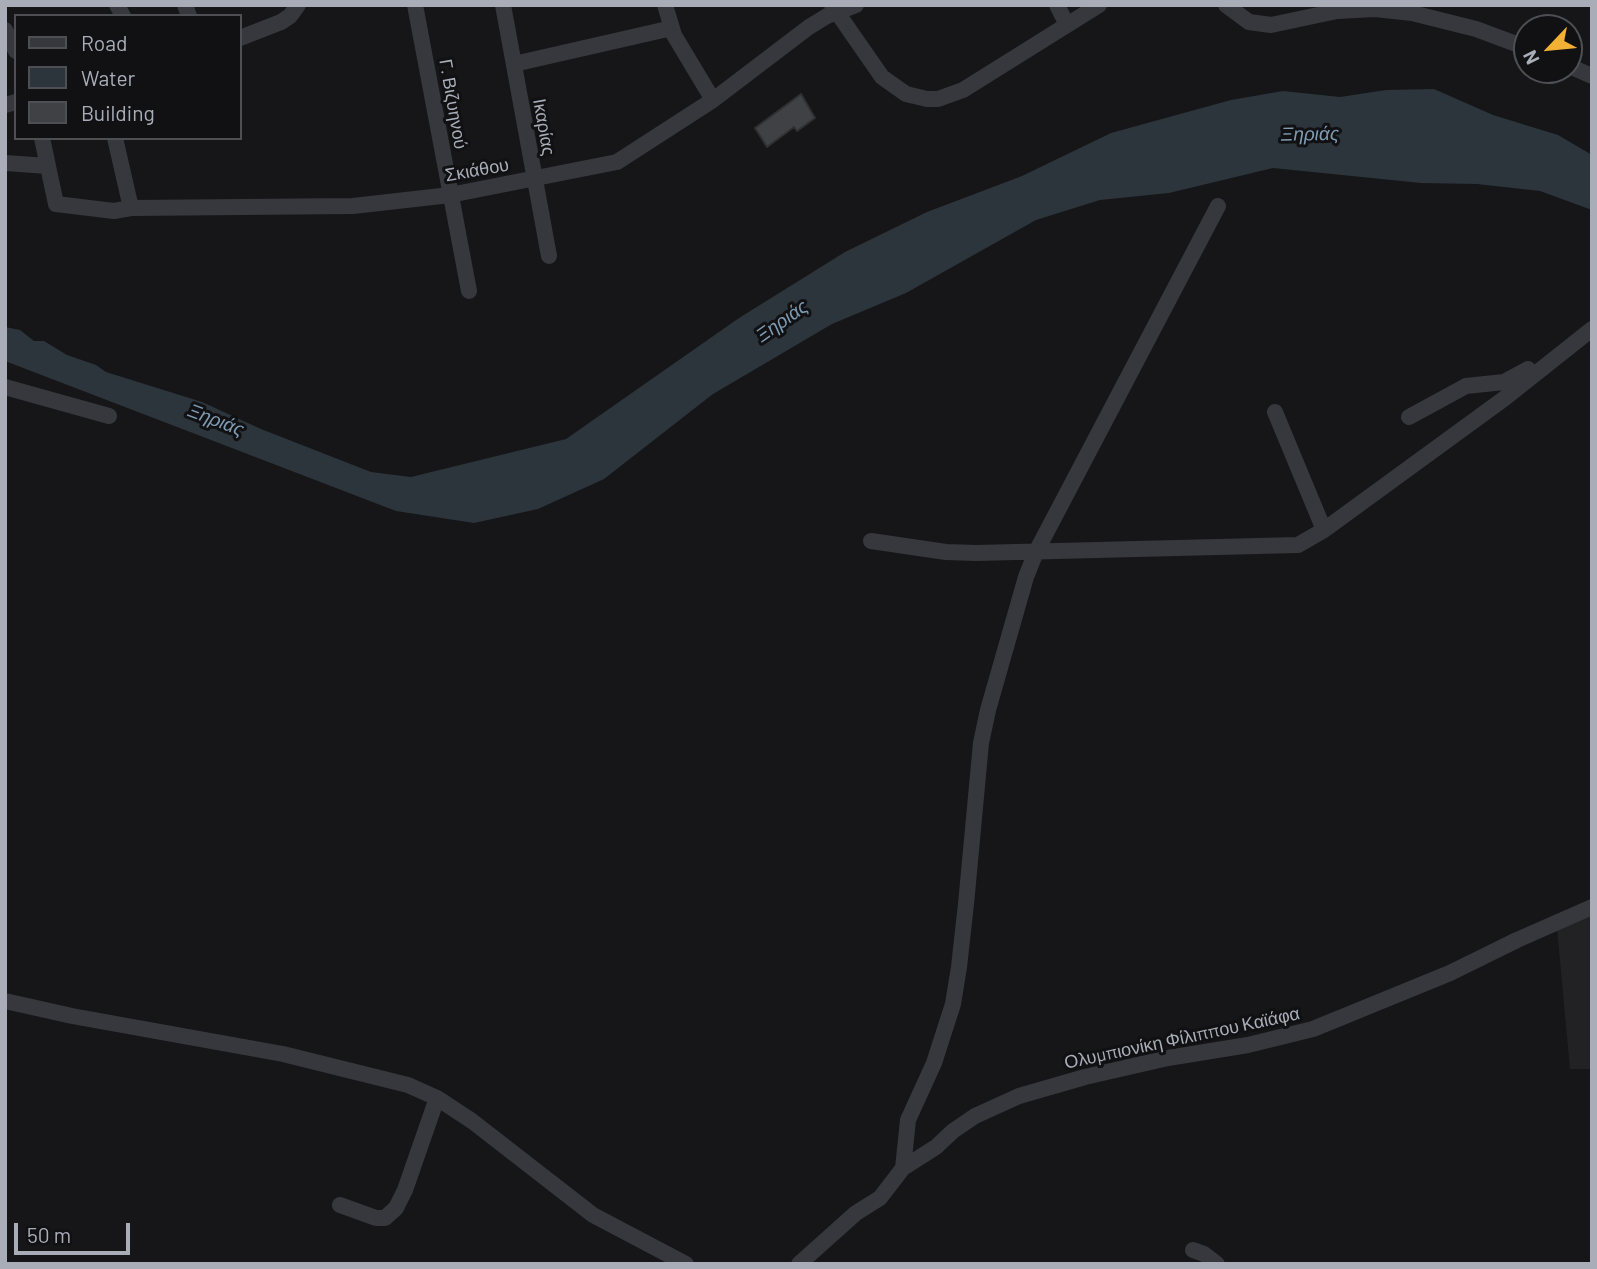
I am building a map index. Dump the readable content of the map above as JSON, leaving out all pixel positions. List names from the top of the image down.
{
  "streets": {
    "street": [
      "Γ. Βιζυηνού",
      "Ικαρίας",
      "Σκιάθου",
      "Ολυμπιονίκη Φίλιππου Καϊάφα"
    ]
  },
  "crossings": [
    ["Γ. Βιζυηνού", "Σκιάθου"],
    ["Ικαρίας", "Σκιάθου"]
  ],
  "water": ["Ξηριάς"],
  "legend": ["Road", "Water", "Building"],
  "scale_bar": "50 m",
  "north": "bottom left"
}
